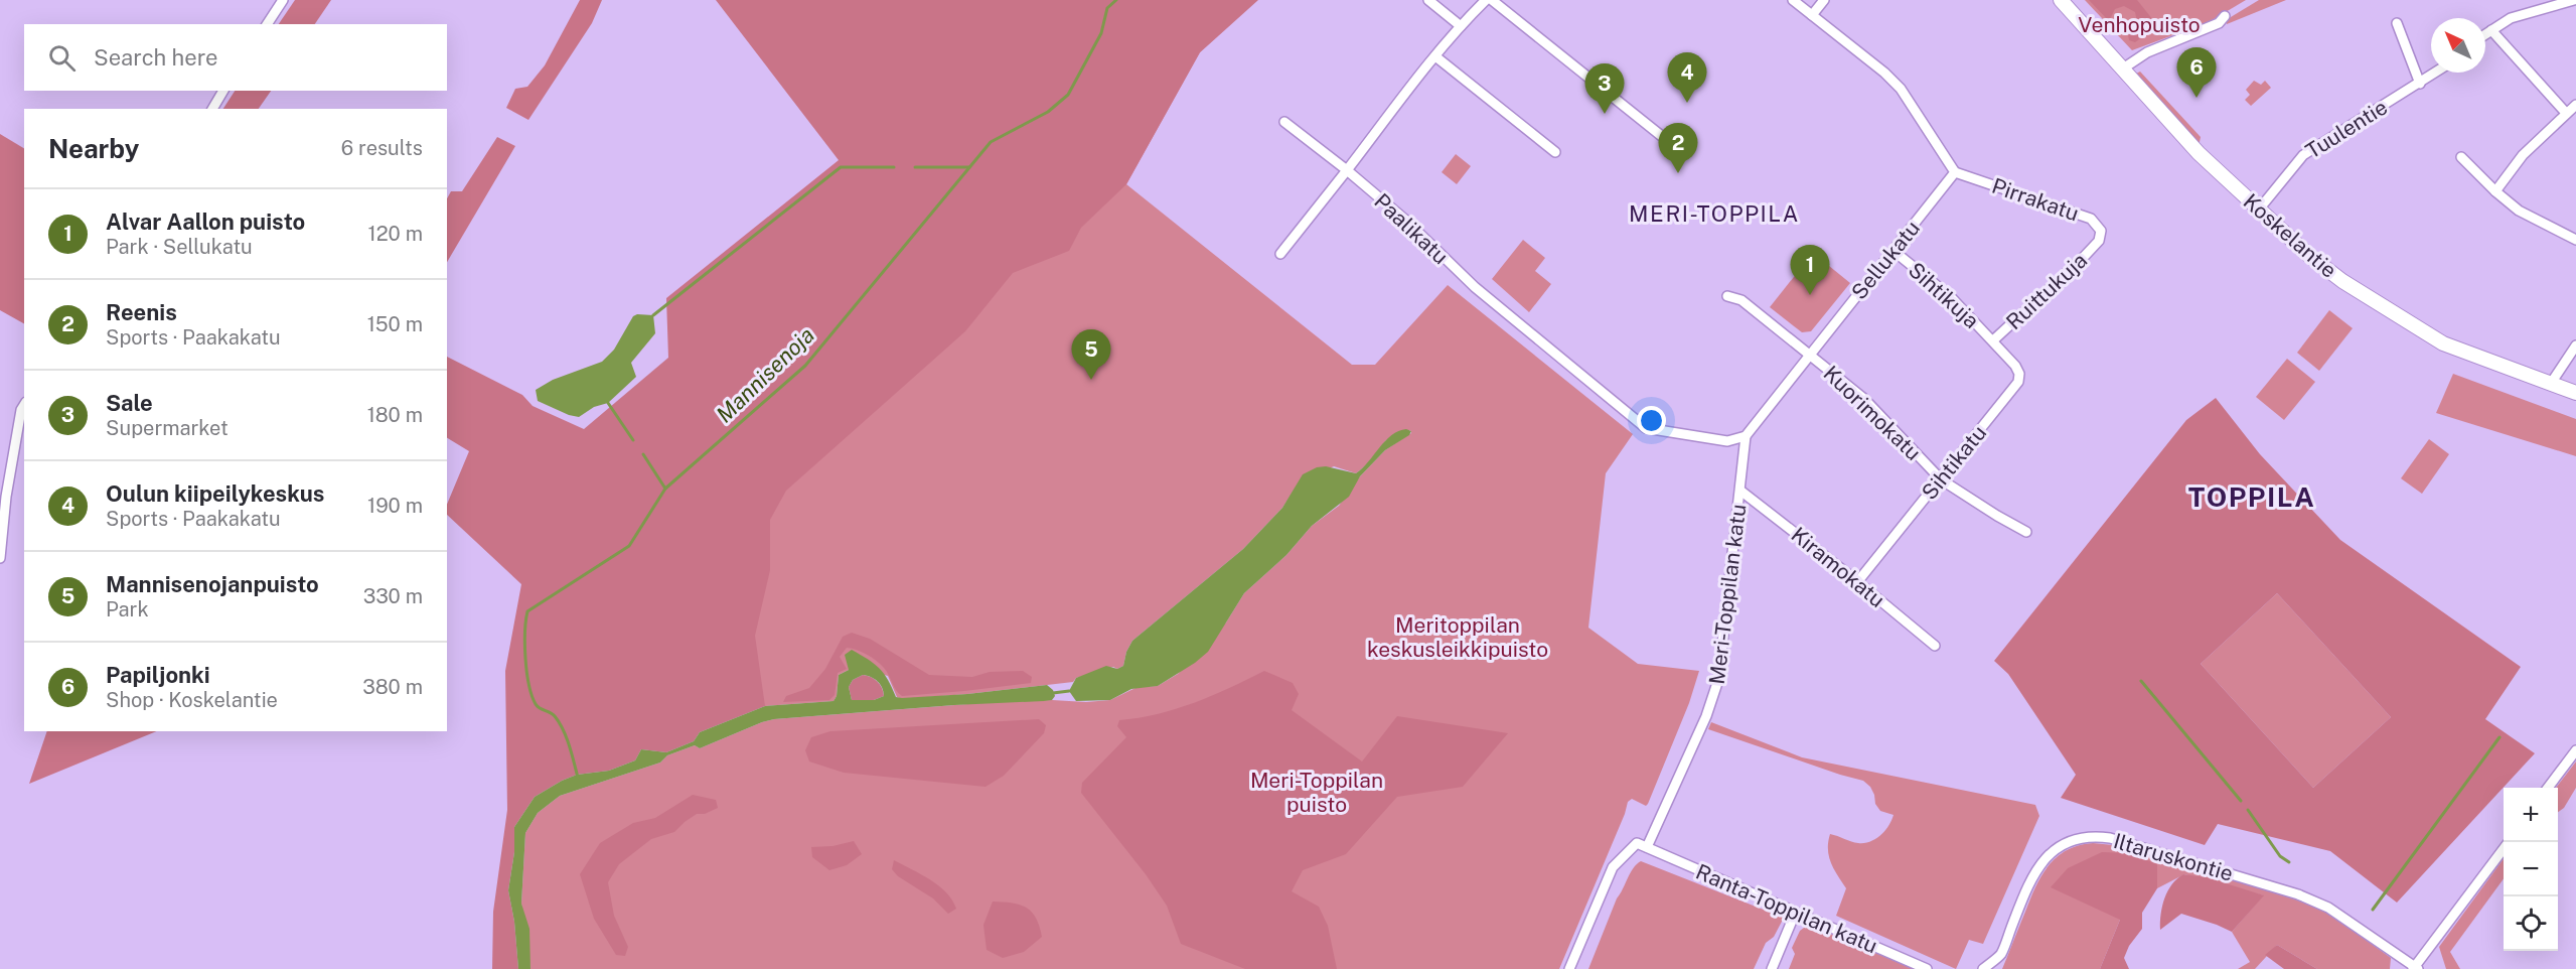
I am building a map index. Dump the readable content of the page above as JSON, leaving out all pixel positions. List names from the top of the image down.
{
  "streets": {
    "main road": ["Koskelantie"],
    "street": [
      "Tuulentie",
      "Pirrakatu",
      "Paalikatu",
      "Sellukatu",
      "Ruittukuja",
      "Sihtikuja",
      "Kuorimokatu",
      "Sihtikatu",
      "Kiramokatu",
      "Meri-Toppilan katu",
      "Iltaruskontie",
      "Ranta-Toppilan katu"
    ]
  },
  "crossings": [
    ["Tuulentie", "Koskelantie"],
    ["Pirrakatu", "Sellukatu"],
    ["Pirrakatu", "Ruittukuja"],
    ["Paalikatu", "Sellukatu"],
    ["Paalikatu", "Meri-Toppilan katu"],
    ["Sellukatu", "Sihtikuja"],
    ["Sellukatu", "Kuorimokatu"],
    ["Sellukatu", "Meri-Toppilan katu"],
    ["Ruittukuja", "Sihtikuja"],
    ["Ruittukuja", "Sihtikatu"],
    ["Sihtikuja", "Sihtikatu"],
    ["Kuorimokatu", "Sihtikatu"],
    ["Sihtikatu", "Kiramokatu"],
    ["Kiramokatu", "Meri-Toppilan katu"],
    ["Meri-Toppilan katu", "Ranta-Toppilan katu"]
  ],
  "districts": ["MERI-TOPPILA", "TOPPILA"],
  "water": ["Mannisenoja"],
  "parks": ["Venhopuisto", "Meritoppilan keskusleikkipuisto", "Meri-Toppilan puisto"],
  "north": "top left",
  "page": {
    "search": "Search here",
    "pins": [
      "6",
      "4",
      "3",
      "2",
      "1",
      "5"
    ],
    "heading": ["Nearby", "6 results"],
    "list": [
      {
        "mark": "1",
        "name": "Alvar Aallon puisto",
        "note": "Park · Sellukatu",
        "value": "120 m"
      },
      {
        "mark": "2",
        "name": "Reenis",
        "note": "Sports · Paakakatu",
        "value": "150 m"
      },
      {
        "mark": "3",
        "name": "Sale",
        "note": "Supermarket",
        "value": "180 m"
      },
      {
        "mark": "4",
        "name": "Oulun kiipeilykeskus",
        "note": "Sports · Paakakatu",
        "value": "190 m"
      },
      {
        "mark": "5",
        "name": "Mannisenojanpuisto",
        "note": "Park",
        "value": "330 m"
      },
      {
        "mark": "6",
        "name": "Papiljonki",
        "note": "Shop · Koskelantie",
        "value": "380 m"
      }
    ],
    "map_buttons": ["+", "−"]
  }
}
